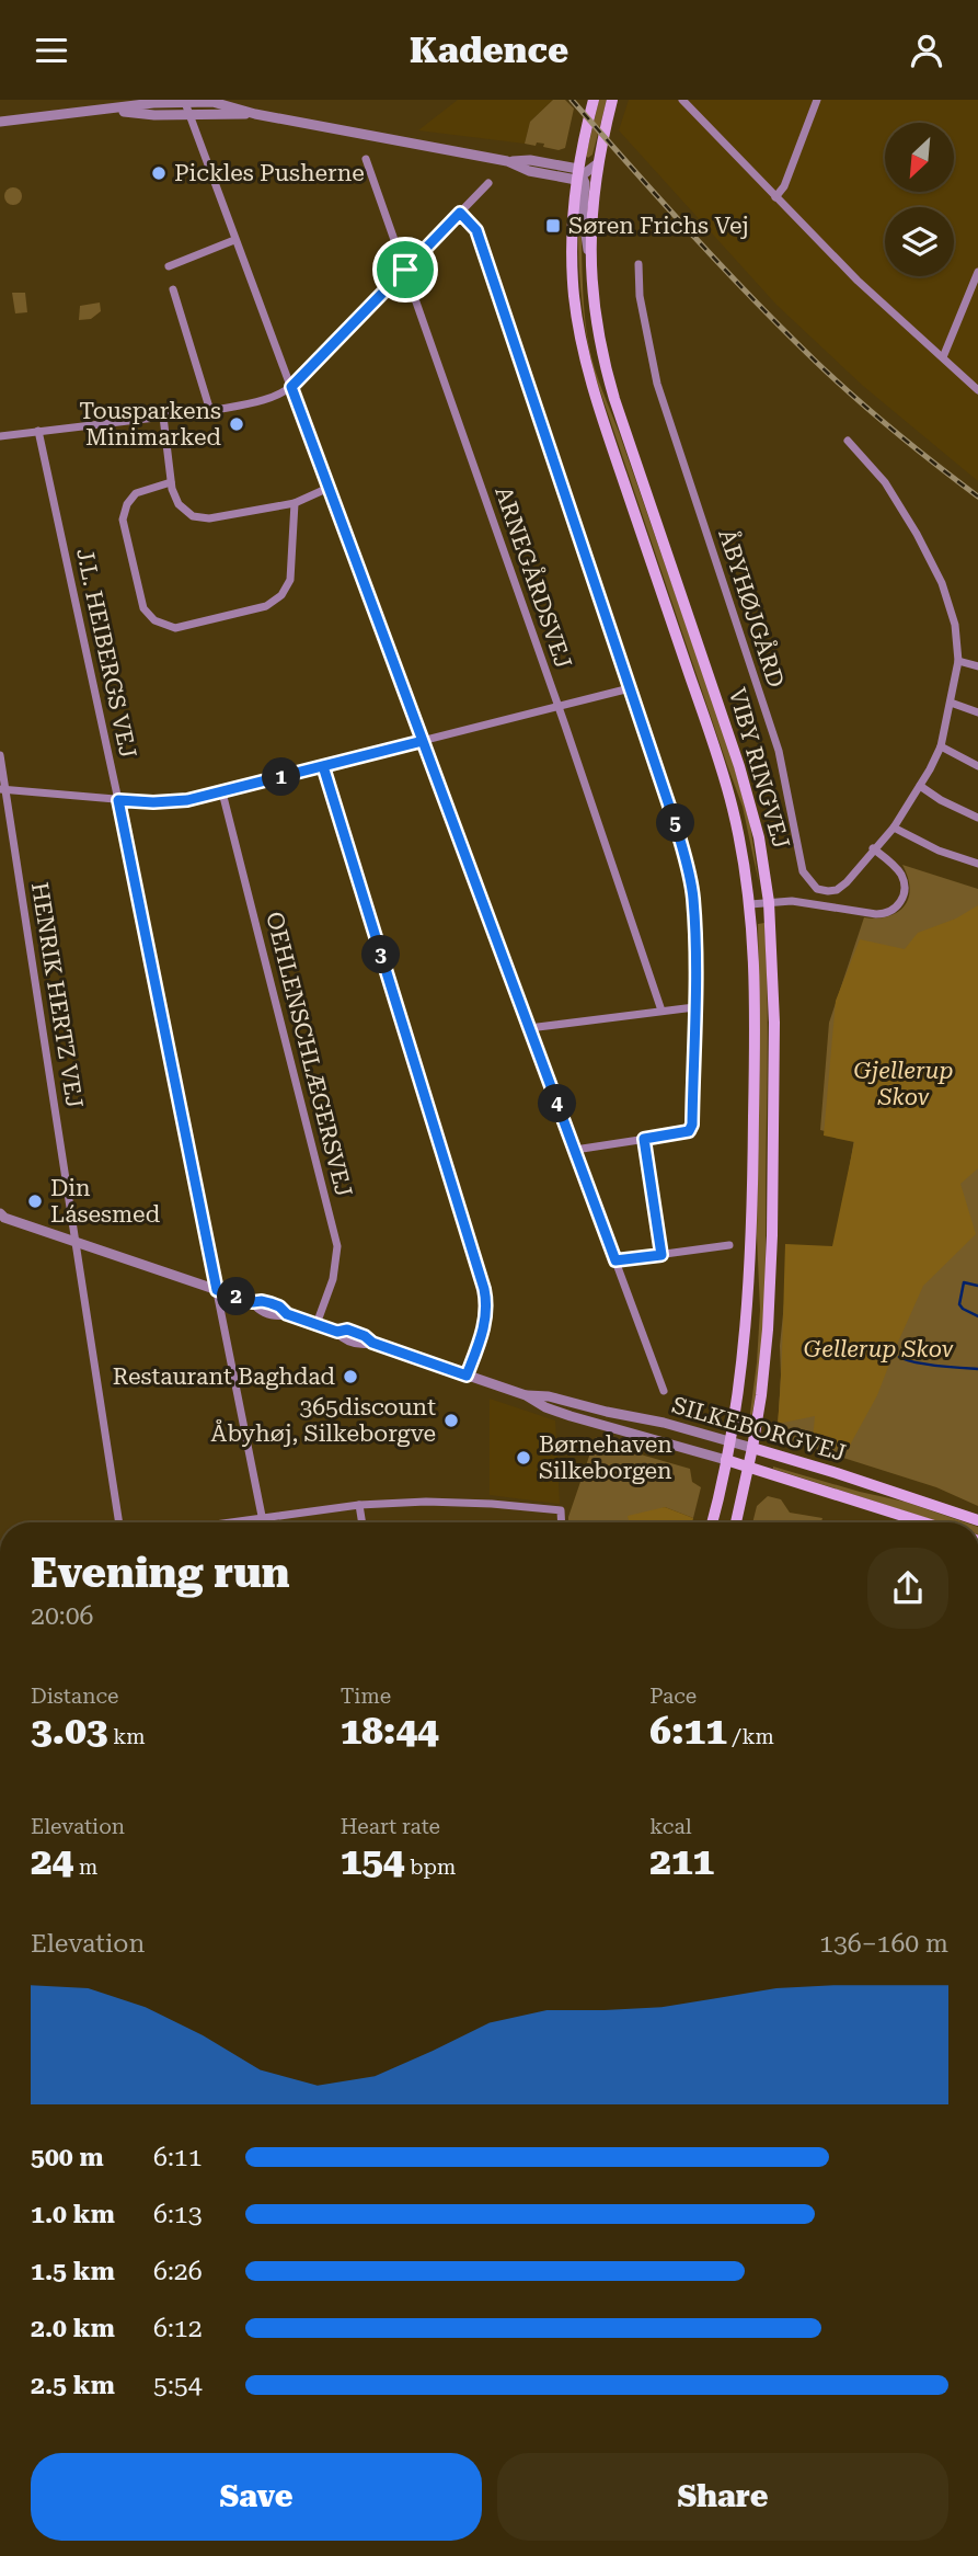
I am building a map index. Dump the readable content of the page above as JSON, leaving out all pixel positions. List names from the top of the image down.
{
  "streets": {
    "main road": ["VIBY RINGVEJ", "SILKEBORGVEJ"],
    "street": [
      "ARNEGÅRDSVEJ",
      "ÅBYHØJGÅRD",
      "J.L. HEIBERGS VEJ",
      "HENRIK HERTZ VEJ",
      "OEHLENSCHLÆGERSVEJ"
    ]
  },
  "crossings": [
    ["J.L. HEIBERGS VEJ", "SILKEBORGVEJ"],
    ["VIBY RINGVEJ", "SILKEBORGVEJ"],
    ["HENRIK HERTZ VEJ", "SILKEBORGVEJ"],
    ["OEHLENSCHLÆGERSVEJ", "SILKEBORGVEJ"]
  ],
  "parks": ["Gjellerup Skov", "Gellerup Skov"],
  "places": {
    "other": [
      "Pickles Pusherne",
      "Tousparkens Minimarked",
      "Din Lásesmed",
      "Restaurant Baghdad",
      "365discount Åbyhøj, Silkeborgve",
      "Børnehaven Silkeborgen"
    ],
    "transit": ["Søren Frichs Vej"]
  },
  "north": "bottom left",
  "page": {
    "header": "Kadence",
    "pins": [
      "1",
      "5",
      "3",
      "4",
      "2"
    ],
    "heading": ["Evening run", "20:06"],
    "stats": [
      ["Distance", "3.03 km"],
      ["Time", "18:44"],
      ["Pace", "6:11 /km"],
      ["Elevation", "24 m"],
      ["Heart rate", "154 bpm"],
      ["kcal", "211"]
    ],
    "chart": ["Elevation", "136–160 m"],
    "list": [
      {
        "name": "500 m",
        "note": "6:11"
      },
      {
        "name": "1.0 km",
        "note": "6:13"
      },
      {
        "name": "1.5 km",
        "note": "6:26"
      },
      {
        "name": "2.0 km",
        "note": "6:12"
      },
      {
        "name": "2.5 km",
        "note": "5:54"
      }
    ],
    "buttons": ["Save", "Share"]
  }
}
